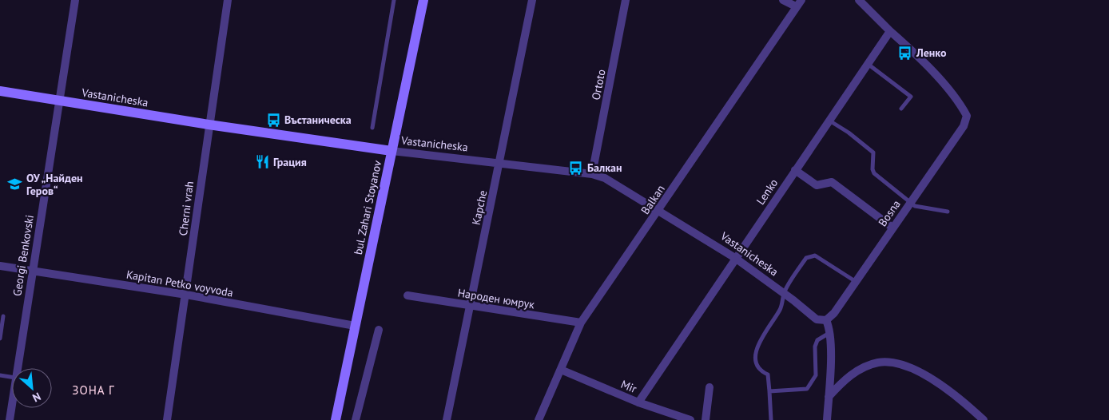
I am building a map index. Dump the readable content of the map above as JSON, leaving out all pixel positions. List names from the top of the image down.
{
  "streets": {
    "main road": ["Vastanicheska", "bul. Zahari Stoyanov"],
    "street": [
      "Ortoto",
      "Lenko",
      "Balkan",
      "Kapche",
      "Cherni vrah",
      "Bosna",
      "Georgi Benkovski",
      "Kapitan Petko voyvoda",
      "Народен юмрук",
      "Mir"
    ]
  },
  "crossings": [
    ["Ortoto", "Vastanicheska"],
    ["Vastanicheska", "Lenko"],
    ["Vastanicheska", "Balkan"],
    ["Vastanicheska", "bul. Zahari Stoyanov"],
    ["Vastanicheska", "Kapche"],
    ["Vastanicheska", "Cherni vrah"],
    ["Vastanicheska", "Bosna"],
    ["Vastanicheska", "Georgi Benkovski"],
    ["Lenko", "Bosna"],
    ["Lenko", "Mir"],
    ["Balkan", "Народен юмрук"],
    ["Balkan", "Mir"],
    ["bul. Zahari Stoyanov", "Kapitan Petko voyvoda"],
    ["Kapche", "Народен юмрук"],
    ["Cherni vrah", "Kapitan Petko voyvoda"],
    ["Georgi Benkovski", "Kapitan Petko voyvoda"]
  ],
  "districts": ["ЗОНА Г"],
  "places": {
    "bus stop": ["Ленко", "Въстаническа", "Балкан"],
    "restaurant": ["Грация"],
    "school or university": ["ОУ „Найден Геров“"]
  },
  "north": "bottom right"
}
